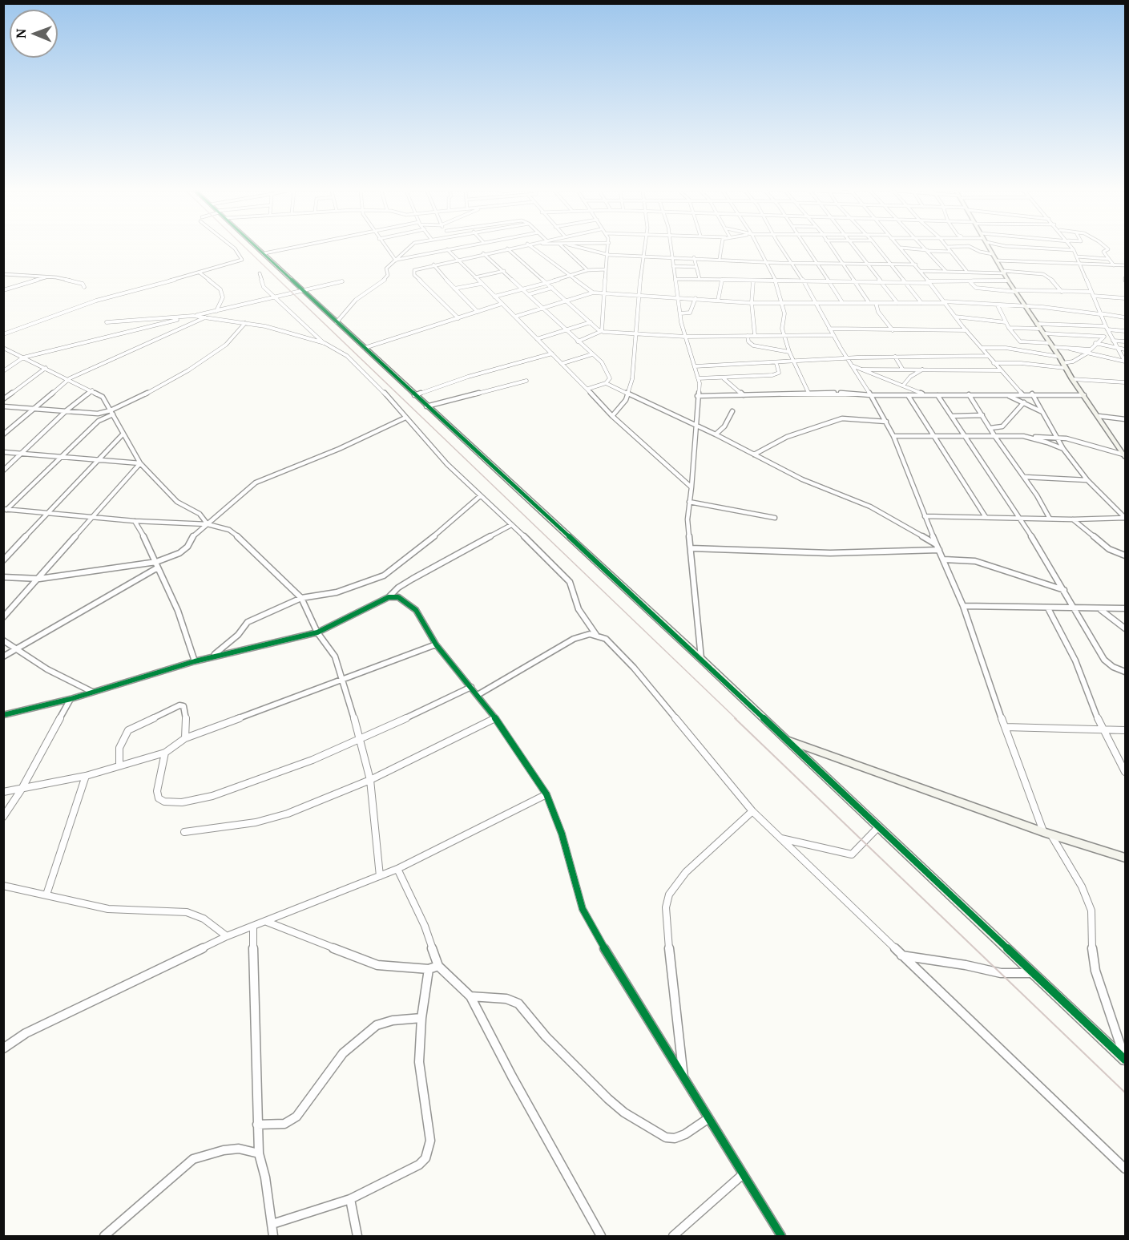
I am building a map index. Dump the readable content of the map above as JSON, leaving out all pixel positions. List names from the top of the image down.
{
  "north": "left"
}
